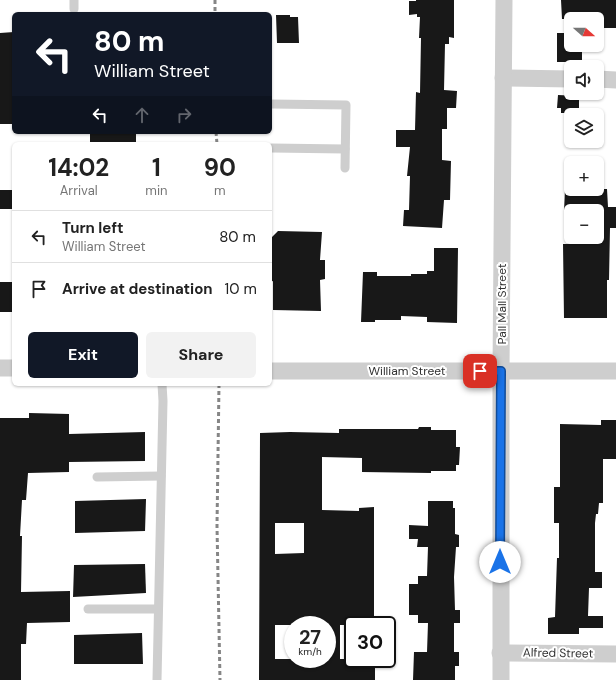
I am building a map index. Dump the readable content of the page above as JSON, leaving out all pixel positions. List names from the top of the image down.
{
  "streets": {
    "street": ["Pall Mall Street", "William Street", "Alfred Street"]
  },
  "crossings": [
    ["Pall Mall Street", "William Street"],
    ["Pall Mall Street", "Alfred Street"]
  ],
  "north": "right",
  "page": {
    "map_buttons": ["+", "−"],
    "turn": ["80 m", "William Street"],
    "eta": [
      "14:02",
      "Arrival",
      "1",
      "min",
      "90",
      "m"
    ],
    "list": [
      {
        "name": "Turn left",
        "note": "William Street",
        "value": "80 m"
      },
      {
        "name": "Arrive at destination",
        "value": "10 m"
      }
    ],
    "buttons": ["Exit", "Share"],
    "speed": "27 km/h",
    "limit": "30"
  }
}
